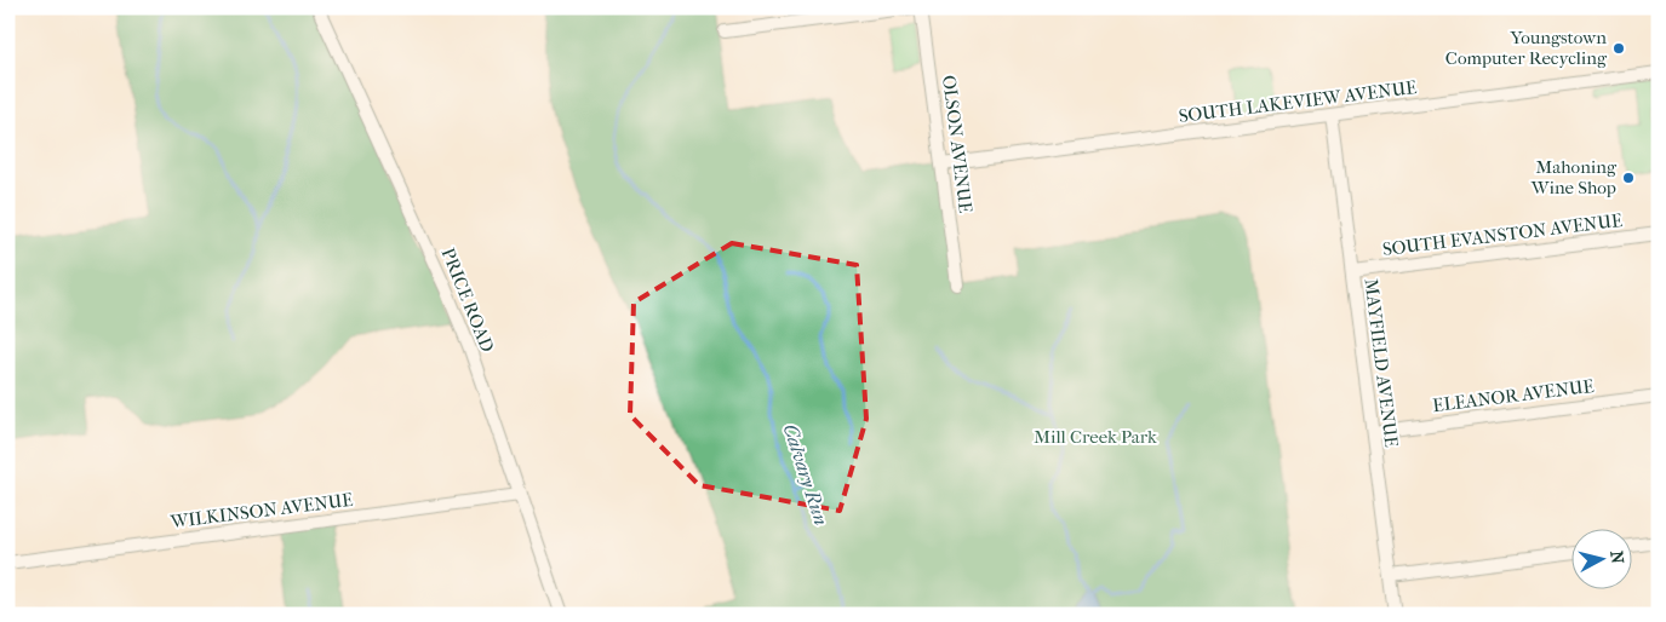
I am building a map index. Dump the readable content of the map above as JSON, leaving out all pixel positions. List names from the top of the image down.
{
  "streets": {
    "street": [
      "SOUTH LAKEVIEW AVENUE",
      "OLSON AVENUE",
      "SOUTH EVANSTON AVENUE",
      "PRICE ROAD",
      "MAYFIELD AVENUE",
      "ELEANOR AVENUE",
      "WILKINSON AVENUE"
    ]
  },
  "crossings": [
    ["SOUTH LAKEVIEW AVENUE", "OLSON AVENUE"],
    ["SOUTH LAKEVIEW AVENUE", "MAYFIELD AVENUE"],
    ["SOUTH EVANSTON AVENUE", "MAYFIELD AVENUE"],
    ["PRICE ROAD", "WILKINSON AVENUE"],
    ["MAYFIELD AVENUE", "ELEANOR AVENUE"]
  ],
  "water": ["Calvary Run"],
  "parks": ["Mill Creek Park"],
  "places": ["Youngstown Computer Recycling", "Mahoning Wine Shop"],
  "north": "right"
}
